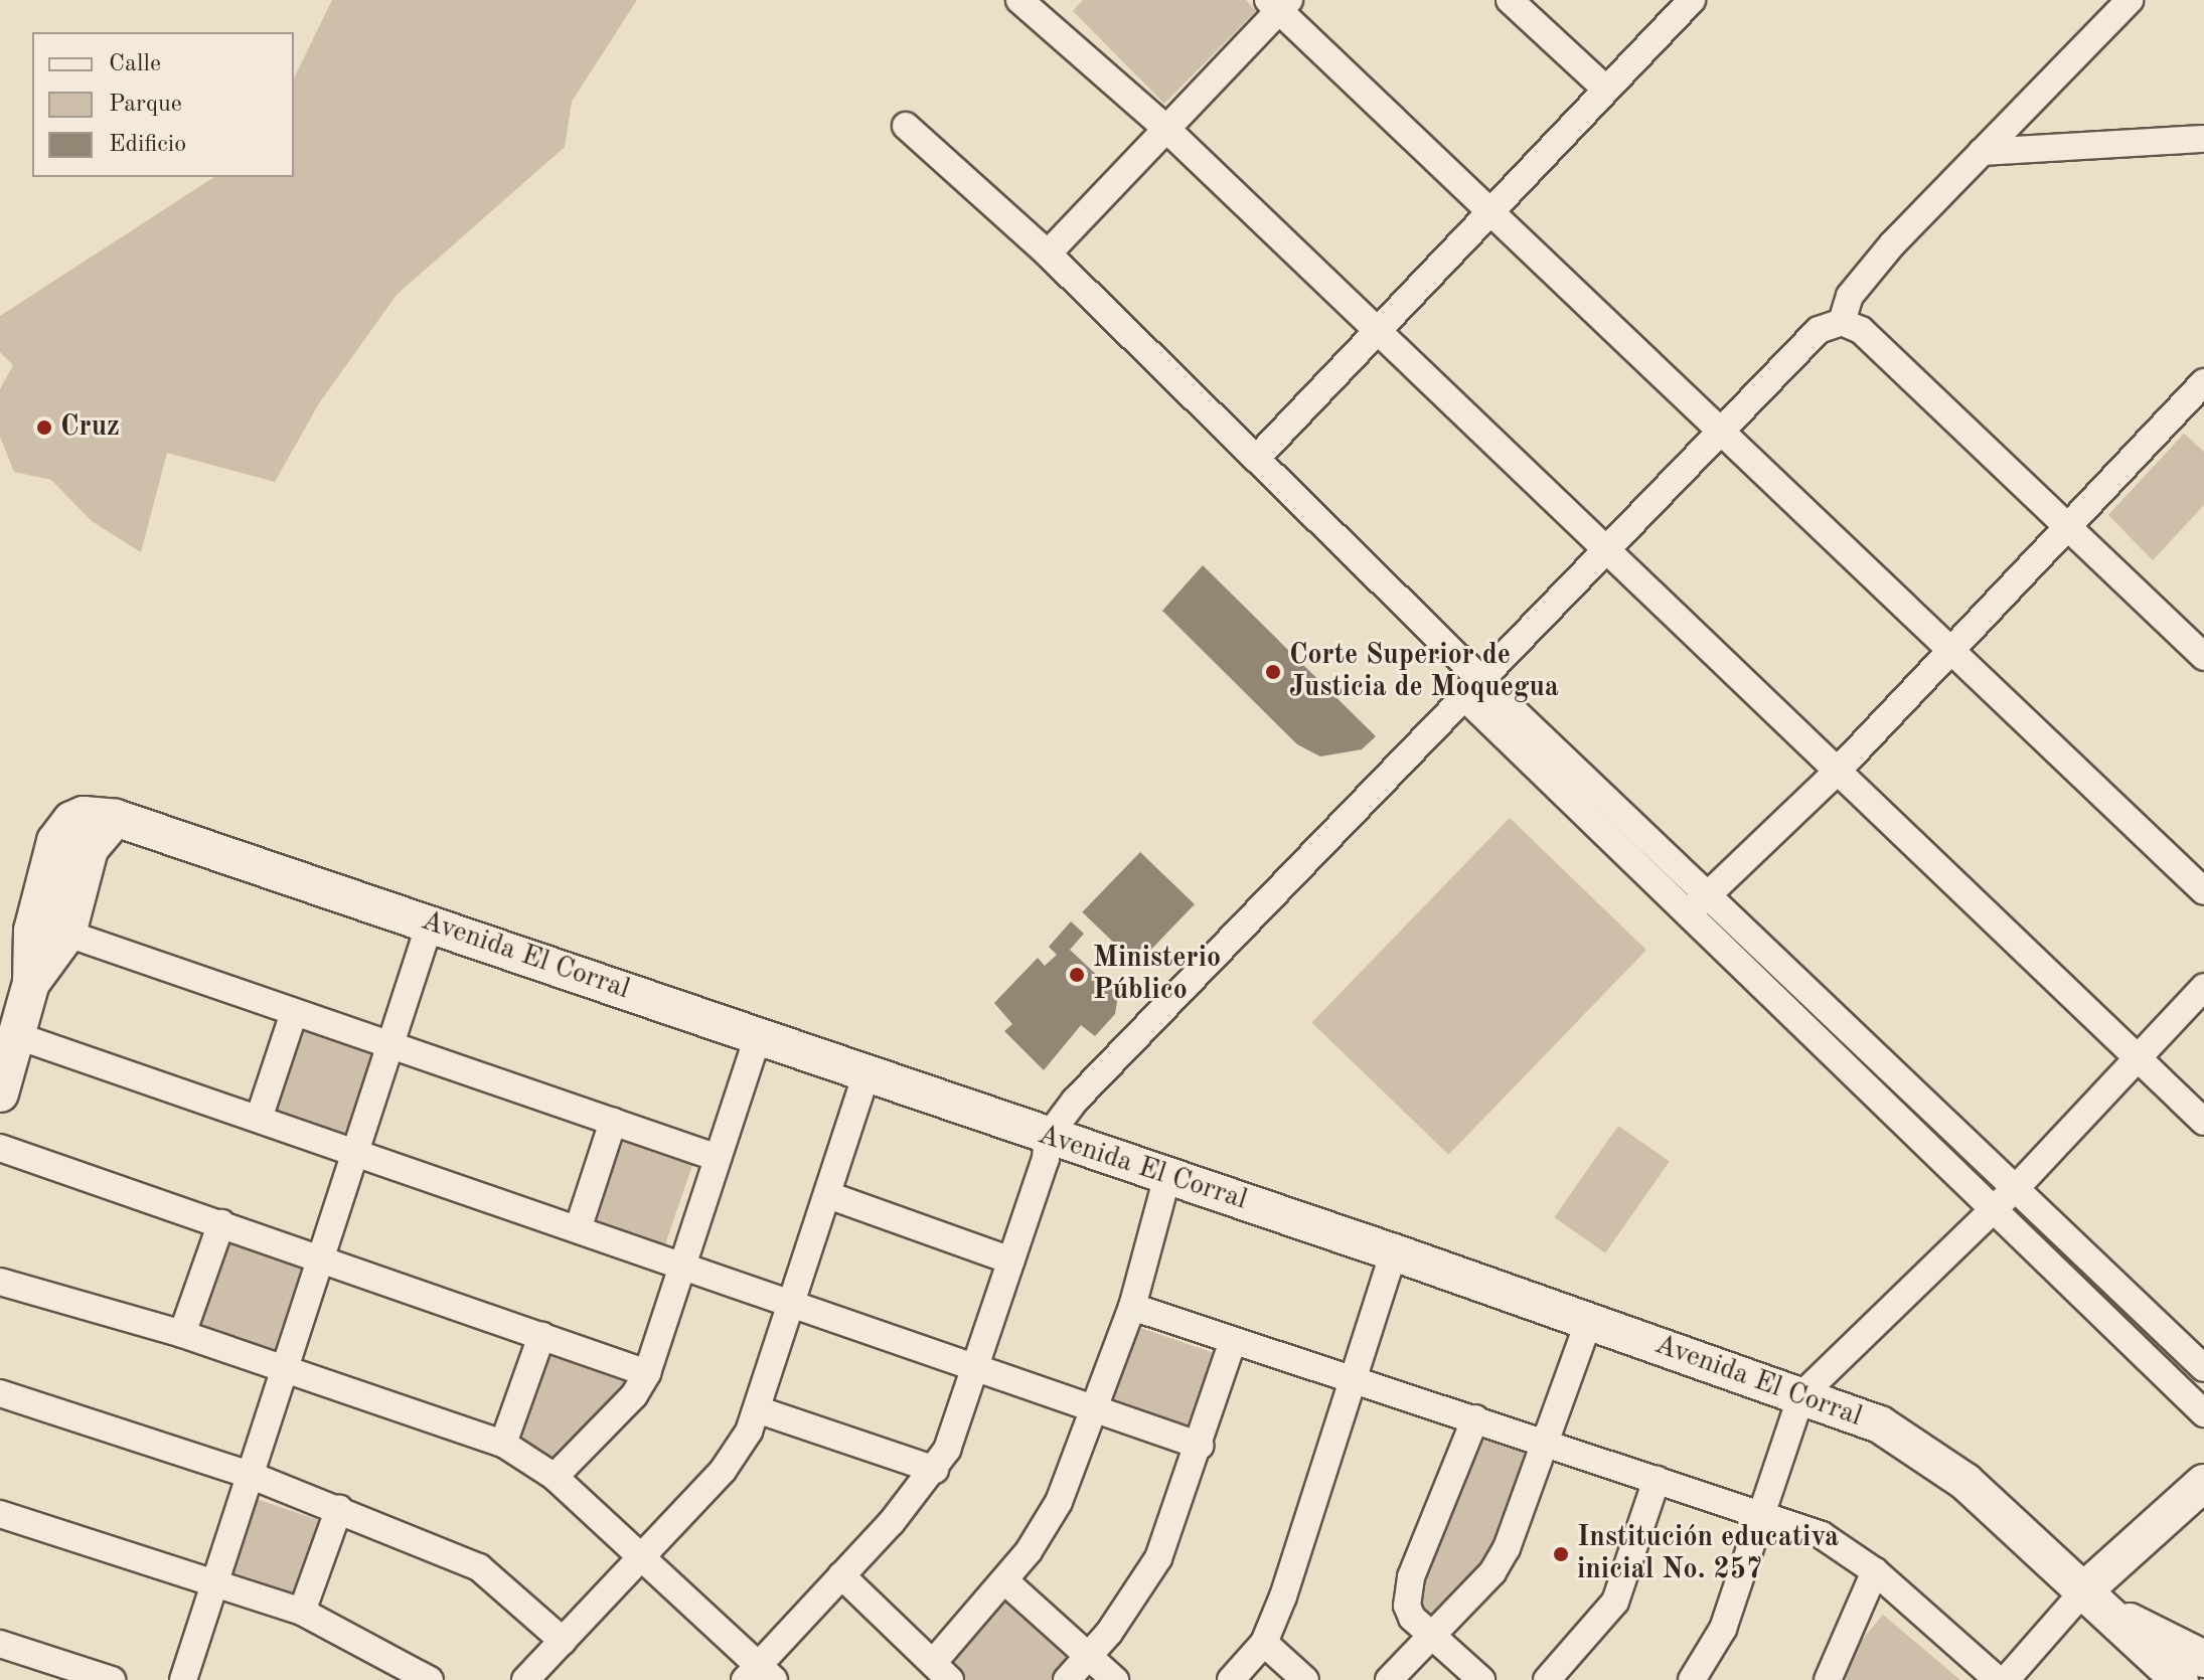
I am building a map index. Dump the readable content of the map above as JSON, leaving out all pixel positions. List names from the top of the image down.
{
  "streets": {
    "street": ["Avenida El Corral"]
  },
  "places": [
    "Cruz",
    "Corte Superior de Justicia de Moquegua",
    "Ministerio Público",
    "Institución educativa inicial No. 257"
  ],
  "legend": ["Calle", "Parque", "Edificio"]
}
